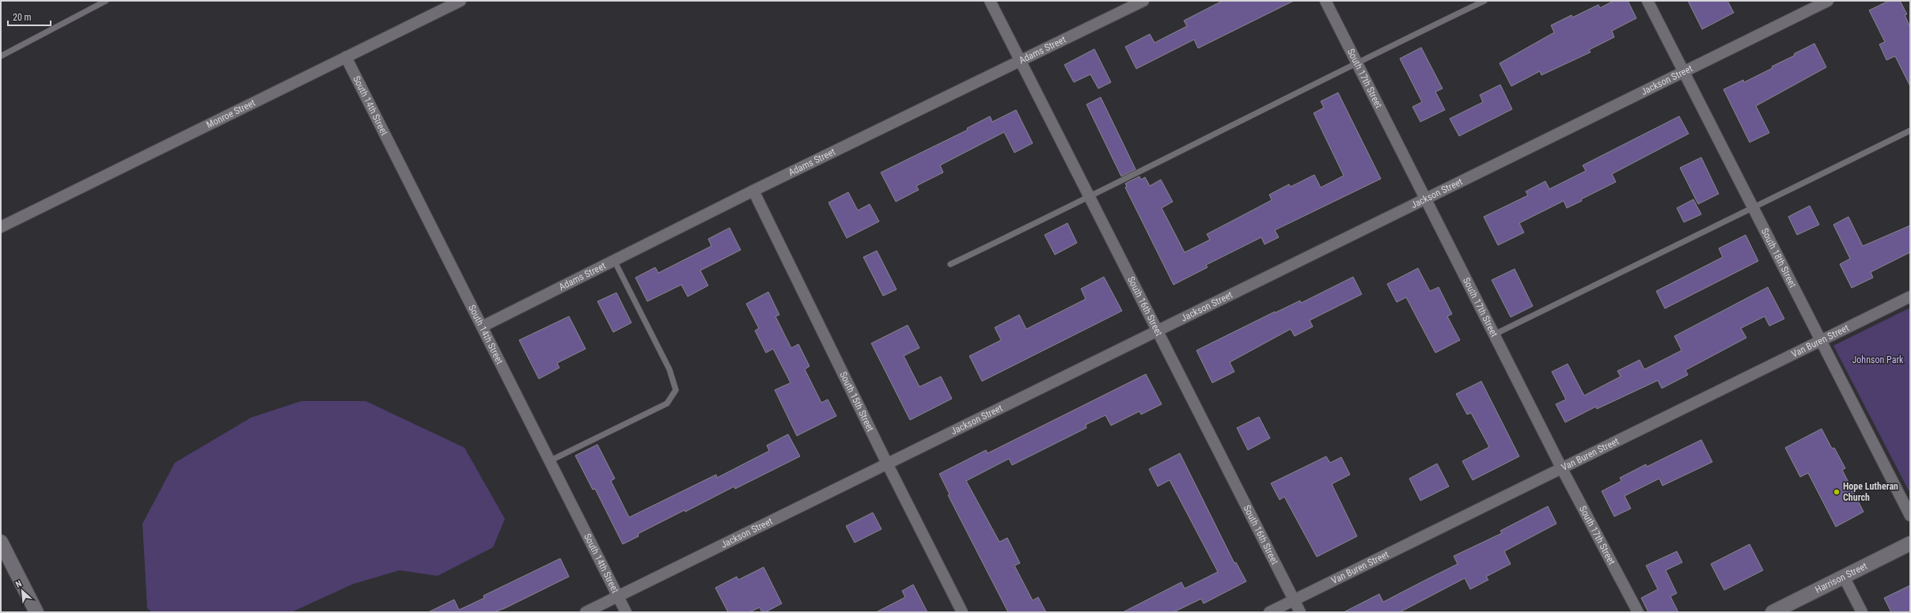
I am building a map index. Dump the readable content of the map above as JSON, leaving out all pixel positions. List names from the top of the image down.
{
  "streets": {
    "street": [
      "Adams Street",
      "South 17th Street",
      "Jackson Street",
      "South 14th Street",
      "Monroe Street",
      "South 18th Street",
      "South 16th Street",
      "Van Buren Street",
      "South 15th Street",
      "Harrison Street"
    ]
  },
  "crossings": [
    ["Adams Street", "South 14th Street"],
    ["Adams Street", "South 16th Street"],
    ["Adams Street", "South 15th Street"],
    ["South 17th Street", "Jackson Street"],
    ["South 17th Street", "Van Buren Street"],
    ["Jackson Street", "South 14th Street"],
    ["Jackson Street", "South 18th Street"],
    ["Jackson Street", "South 16th Street"],
    ["Jackson Street", "South 15th Street"],
    ["South 14th Street", "Monroe Street"],
    ["South 18th Street", "Van Buren Street"],
    ["South 16th Street", "Van Buren Street"]
  ],
  "parks": ["Johnson Park"],
  "places": ["Hope Lutheran Church"],
  "scale_bar": "20 m",
  "north": "top left"
}
